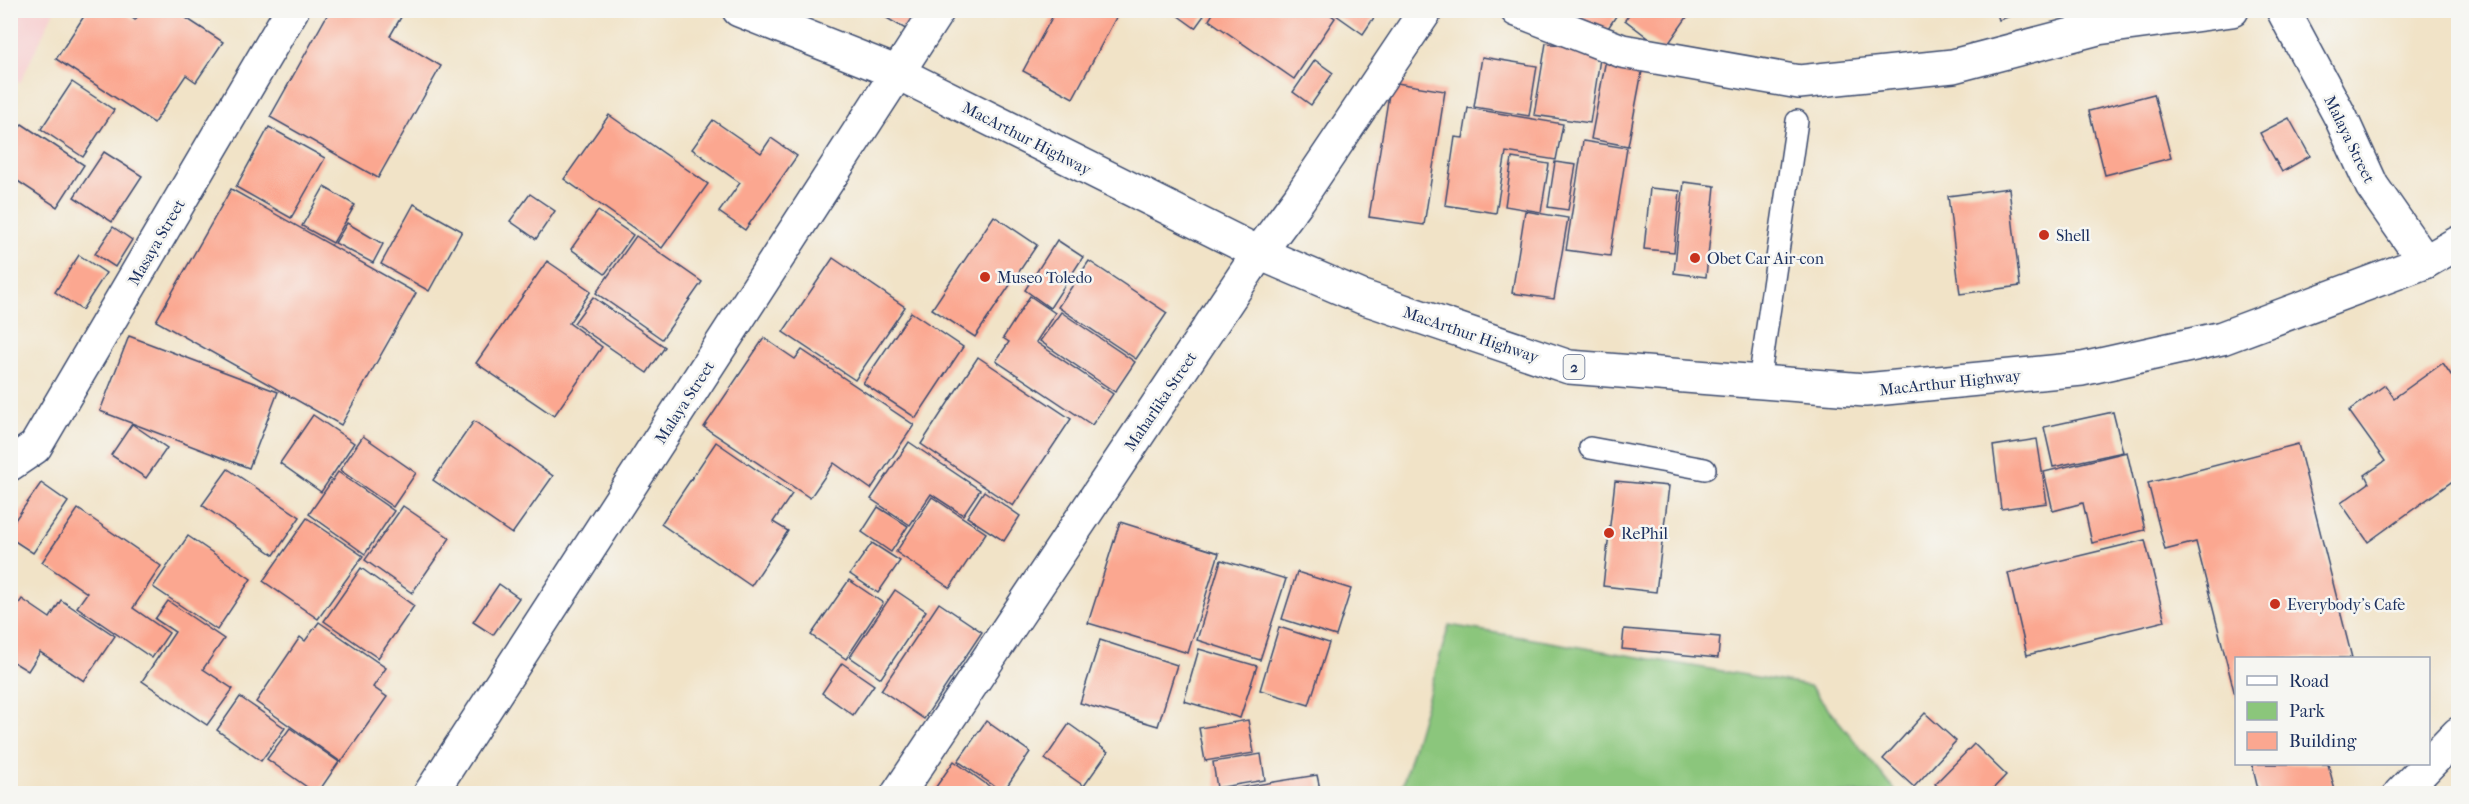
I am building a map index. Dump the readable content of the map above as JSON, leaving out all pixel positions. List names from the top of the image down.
{
  "streets": {
    "main road": [
      "MacArthur Highway",
      "Malaya Street",
      "Masaya Street",
      "2",
      "Maharlika Street"
    ]
  },
  "crossings": [
    ["MacArthur Highway", "Malaya Street"],
    ["MacArthur Highway", "Maharlika Street"]
  ],
  "places": [
    "Shell",
    "Obet Car Air-con",
    "Museo Toledo",
    "RePhil",
    "Everybody's Cafe"
  ],
  "legend": ["Road", "Park", "Building"]
}
